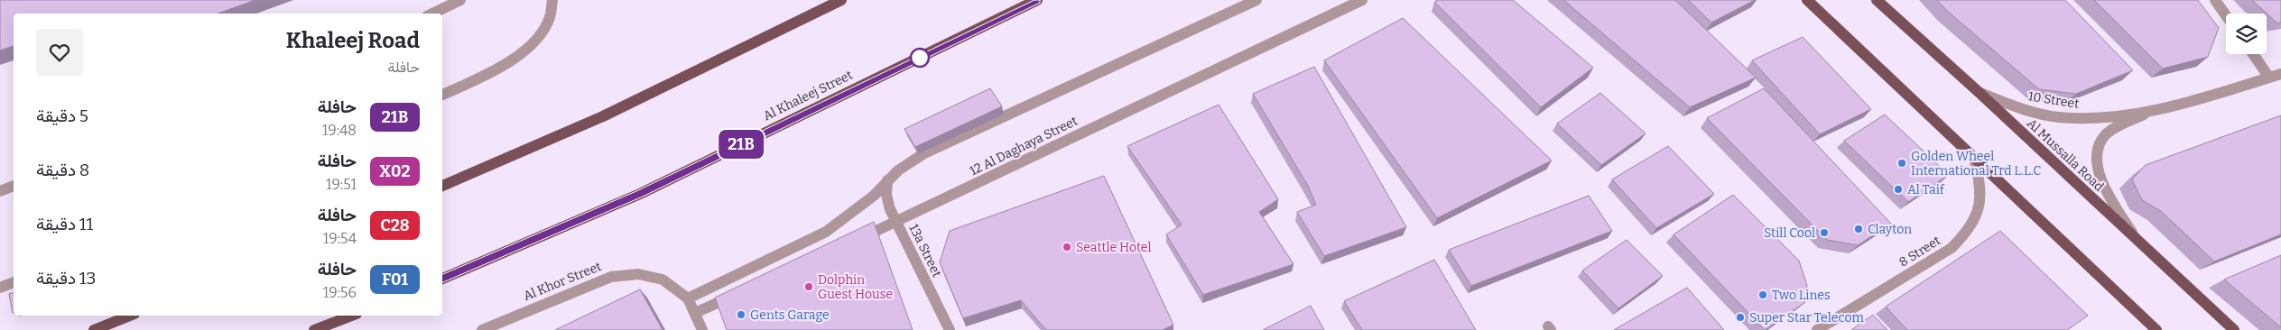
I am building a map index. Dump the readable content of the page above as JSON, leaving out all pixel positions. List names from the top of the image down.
{
  "streets": {
    "main road": ["Al Khaleej Street", "Al Mussalla Road"],
    "street": [
      "10 Street",
      "12 Al Daghaya Street",
      "13a Street",
      "8 Street",
      "Al Khor Street"
    ]
  },
  "crossings": [
    ["10 Street", "Al Mussalla Road"],
    ["12 Al Daghaya Street", "13a Street"]
  ],
  "places": [
    "Golden Wheel International Trd L.L.C",
    "Al Taif",
    "Clayton",
    "Still Cool",
    "Seattle Hotel",
    "Dolphin Guest House",
    "Two Lines",
    "Gents Garage",
    "Super Star Telecom"
  ],
  "lines": ["bus line 21B"],
  "page": {
    "on_map": "21B",
    "heading": ["Khaleej Road", "حافلة"],
    "list": [
      {
        "mark": "21B",
        "name": "حافلة",
        "note": "19:48",
        "value": "5 دقيقة"
      },
      {
        "mark": "X02",
        "name": "حافلة",
        "note": "19:51",
        "value": "8 دقيقة"
      },
      {
        "mark": "C28",
        "name": "حافلة",
        "note": "19:54",
        "value": "11 دقيقة"
      },
      {
        "mark": "F01",
        "name": "حافلة",
        "note": "19:56",
        "value": "13 دقيقة"
      }
    ]
  }
}
